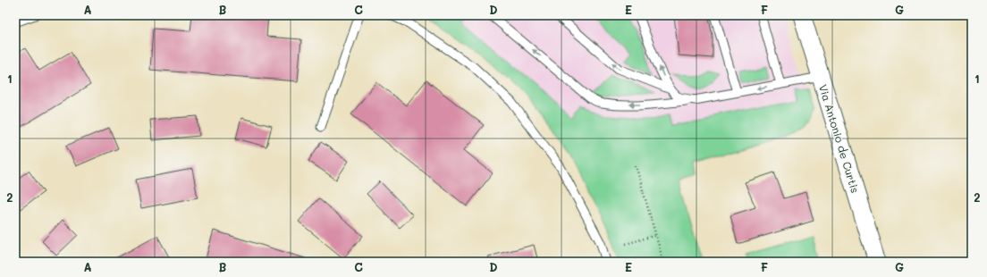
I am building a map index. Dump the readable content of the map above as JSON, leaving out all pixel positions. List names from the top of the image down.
{
  "streets": {
    "street": ["Via Antonio de Curtis"]
  },
  "grid": {
    "columns": [
      "A",
      "B",
      "C",
      "D",
      "E",
      "F",
      "G"
    ],
    "rows": ["1", "2"]
  }
}
